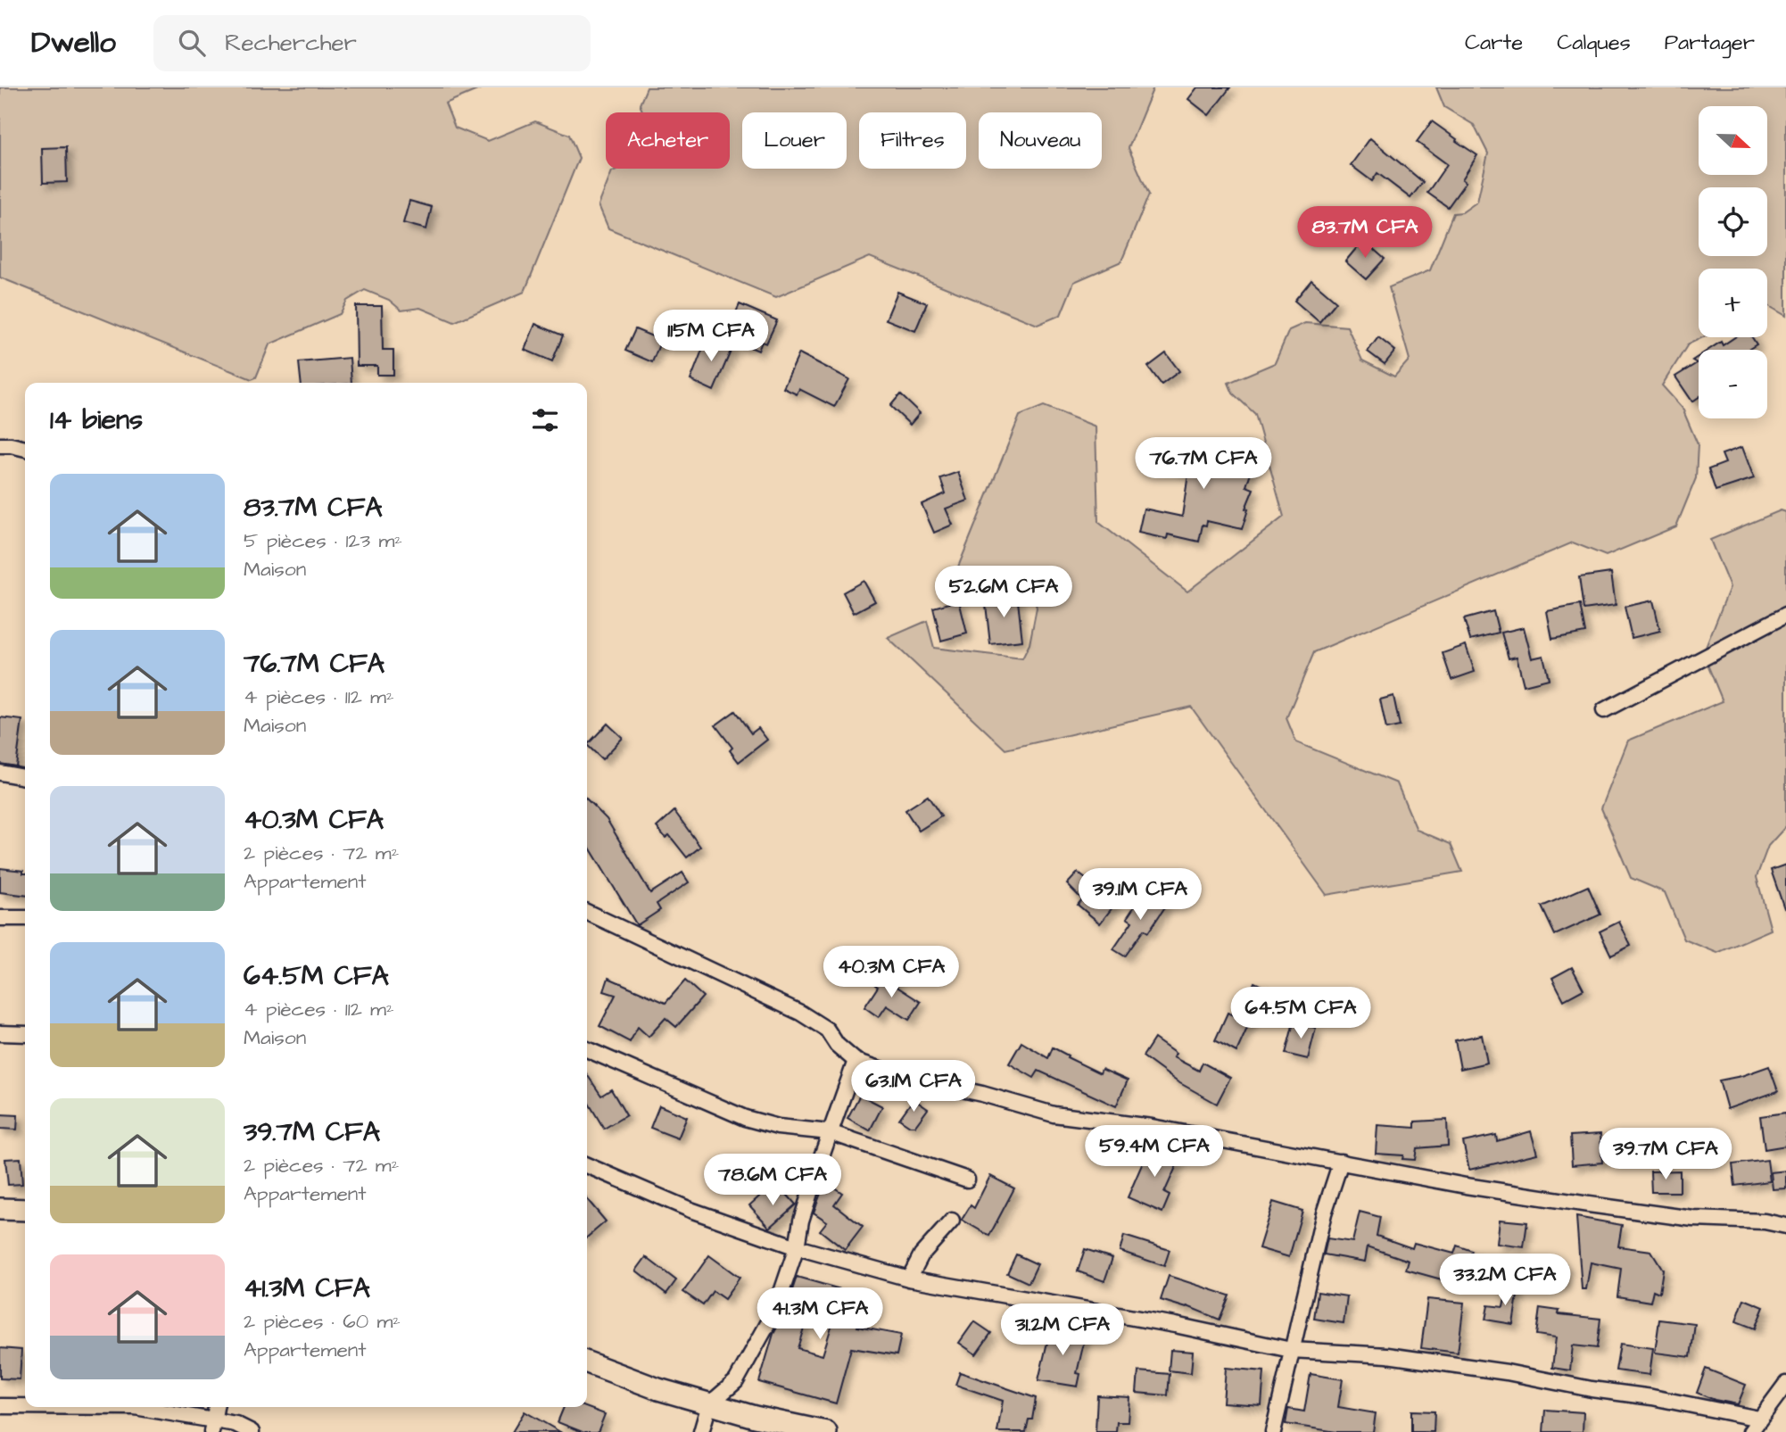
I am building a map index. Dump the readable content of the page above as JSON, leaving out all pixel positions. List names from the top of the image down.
{
  "north": "right",
  "page": {
    "header": "Dwello",
    "search": "Rechercher",
    "nav": ["Carte", "Calques", "Partager"],
    "map_buttons": ["+", "−"],
    "chip": [
      "Acheter",
      "Louer",
      "Filtres",
      "Nouveau"
    ],
    "price": [
      "83.7M CFA",
      "115M CFA",
      "76.7M CFA",
      "52.6M CFA",
      "39.1M CFA",
      "40.3M CFA",
      "64.5M CFA",
      "63.1M CFA",
      "59.4M CFA",
      "39.7M CFA",
      "78.6M CFA",
      "33.2M CFA",
      "41.3M CFA",
      "31.2M CFA"
    ],
    "heading": "14 biens",
    "list": [
      {
        "name": "83.7M CFA",
        "note": "5 pièces · 123 m² · Maison"
      },
      {
        "name": "76.7M CFA",
        "note": "4 pièces · 112 m² · Maison"
      },
      {
        "name": "40.3M CFA",
        "note": "2 pièces · 72 m² · Appartement"
      },
      {
        "name": "64.5M CFA",
        "note": "4 pièces · 112 m² · Maison"
      },
      {
        "name": "39.7M CFA",
        "note": "2 pièces · 72 m² · Appartement"
      },
      {
        "name": "41.3M CFA",
        "note": "2 pièces · 60 m² · Appartement"
      }
    ]
  }
}
